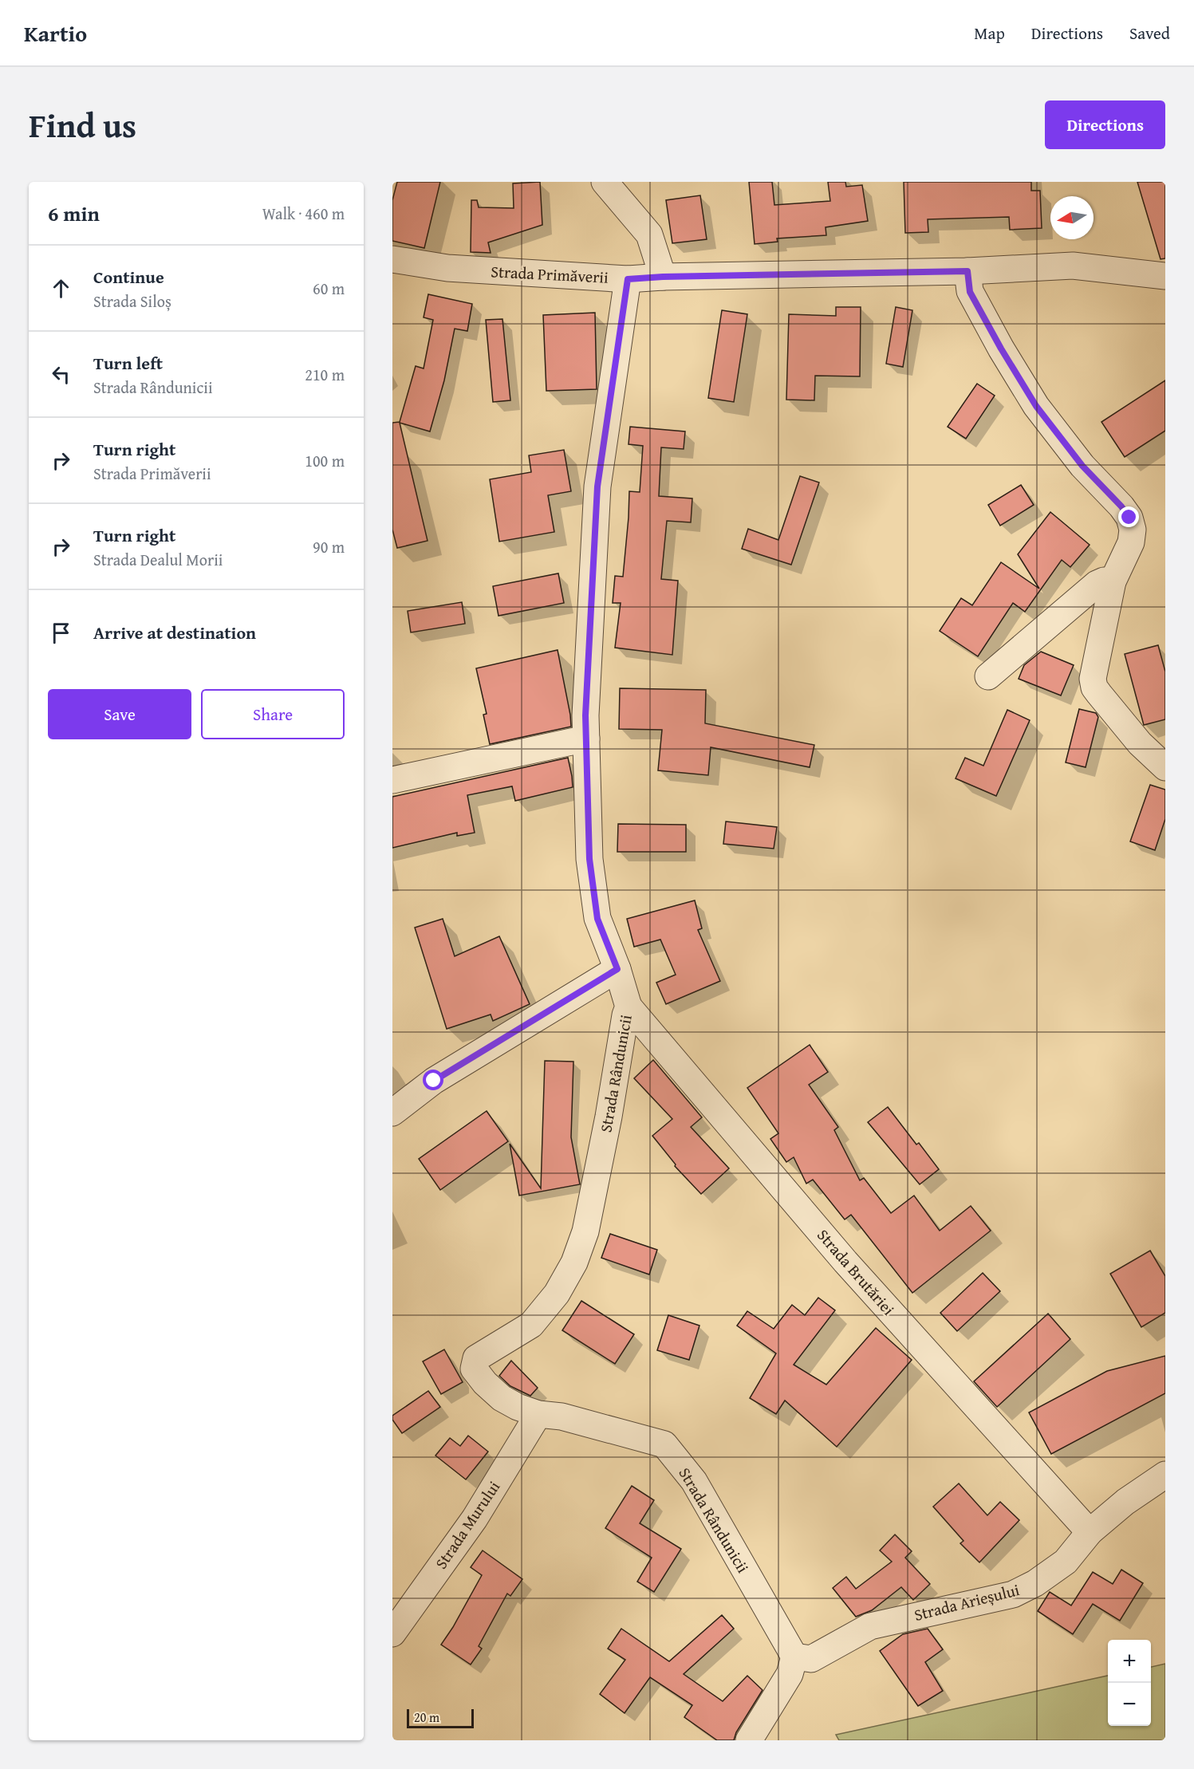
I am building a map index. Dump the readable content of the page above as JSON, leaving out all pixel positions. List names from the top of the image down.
{
  "streets": {
    "street": [
      "Strada Primăverii",
      "Strada Rândunicii",
      "Strada Brutăriei",
      "Strada Murului",
      "Strada Arieșului"
    ]
  },
  "crossings": [
    ["Strada Primăverii", "Strada Rândunicii"],
    ["Strada Rândunicii", "Strada Brutăriei"],
    ["Strada Rândunicii", "Strada Murului"],
    ["Strada Rândunicii", "Strada Arieșului"],
    ["Strada Brutăriei", "Strada Arieșului"]
  ],
  "scale_bar": "20 m",
  "north": "left",
  "page": {
    "header": "Kartio",
    "nav": ["Map", "Directions", "Saved"],
    "title": "Find us",
    "buttons": [
      "Directions",
      ["Save", "Share"]
    ],
    "heading": ["6 min", "Walk · 460 m"],
    "list": [
      ["Continue", "Strada Siloș", "60 m"],
      ["Turn left", "Strada Rândunicii", "210 m"],
      ["Turn right", "Strada Primăverii", "100 m"],
      ["Turn right", "Strada Dealul Morii", "90 m"],
      "Arrive at destination"
    ],
    "map_buttons": ["+", "−"],
    "scale": "20 m"
  }
}
